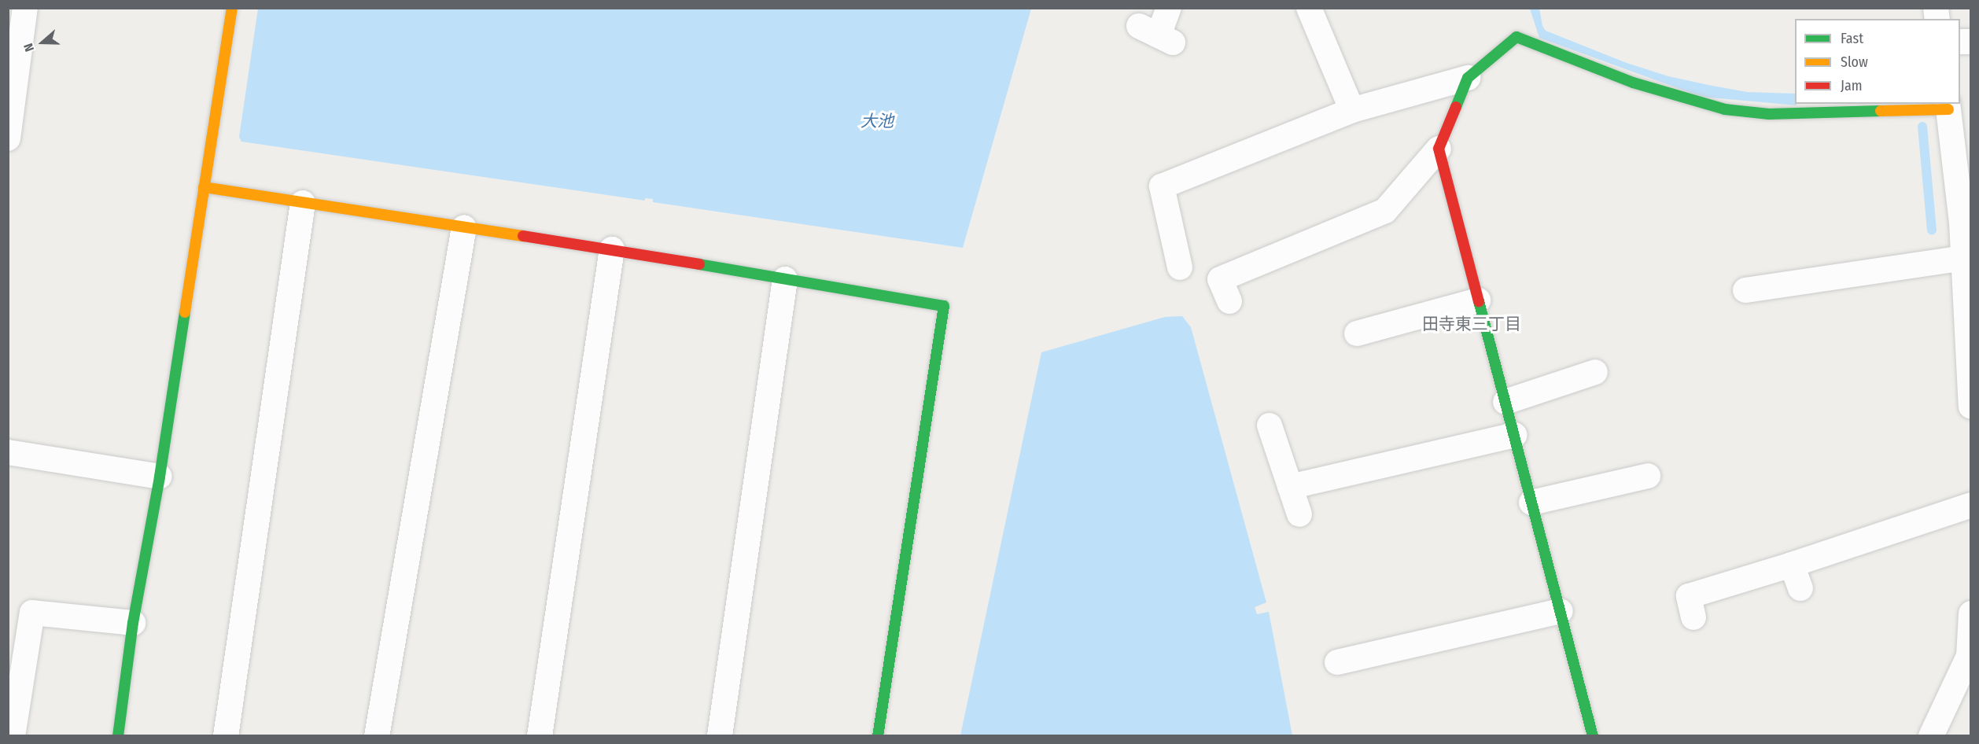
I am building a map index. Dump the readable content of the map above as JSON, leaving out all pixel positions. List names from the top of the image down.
{
  "districts": ["田寺東三丁目"],
  "water": ["大池"],
  "legend": ["Fast", "Slow", "Jam"],
  "north": "left"
}
